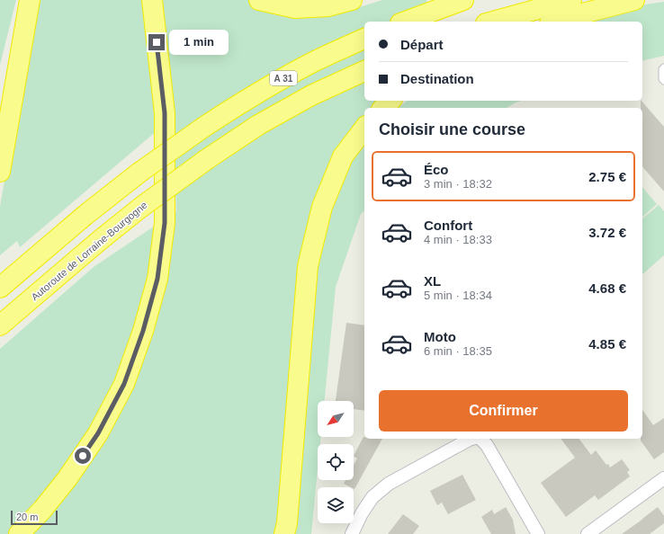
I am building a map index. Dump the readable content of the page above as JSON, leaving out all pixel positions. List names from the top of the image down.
{
  "streets": {
    "highway": ["A 31", "Autoroute de Lorraine-Bourgogne"]
  },
  "scale_bar": "20 m",
  "north": "bottom left",
  "page": {
    "banner": ["Départ", "Destination"],
    "bubble": "1 min",
    "heading": "Choisir une course",
    "list": [
      {
        "name": "Éco",
        "note": "3 min · 18:32",
        "value": "2.75 €"
      },
      {
        "name": "Confort",
        "note": "4 min · 18:33",
        "value": "3.72 €"
      },
      {
        "name": "XL",
        "note": "5 min · 18:34",
        "value": "4.68 €"
      },
      {
        "name": "Moto",
        "note": "6 min · 18:35",
        "value": "4.85 €"
      }
    ],
    "buttons": "Confirmer",
    "scale": "20 m"
  }
}
